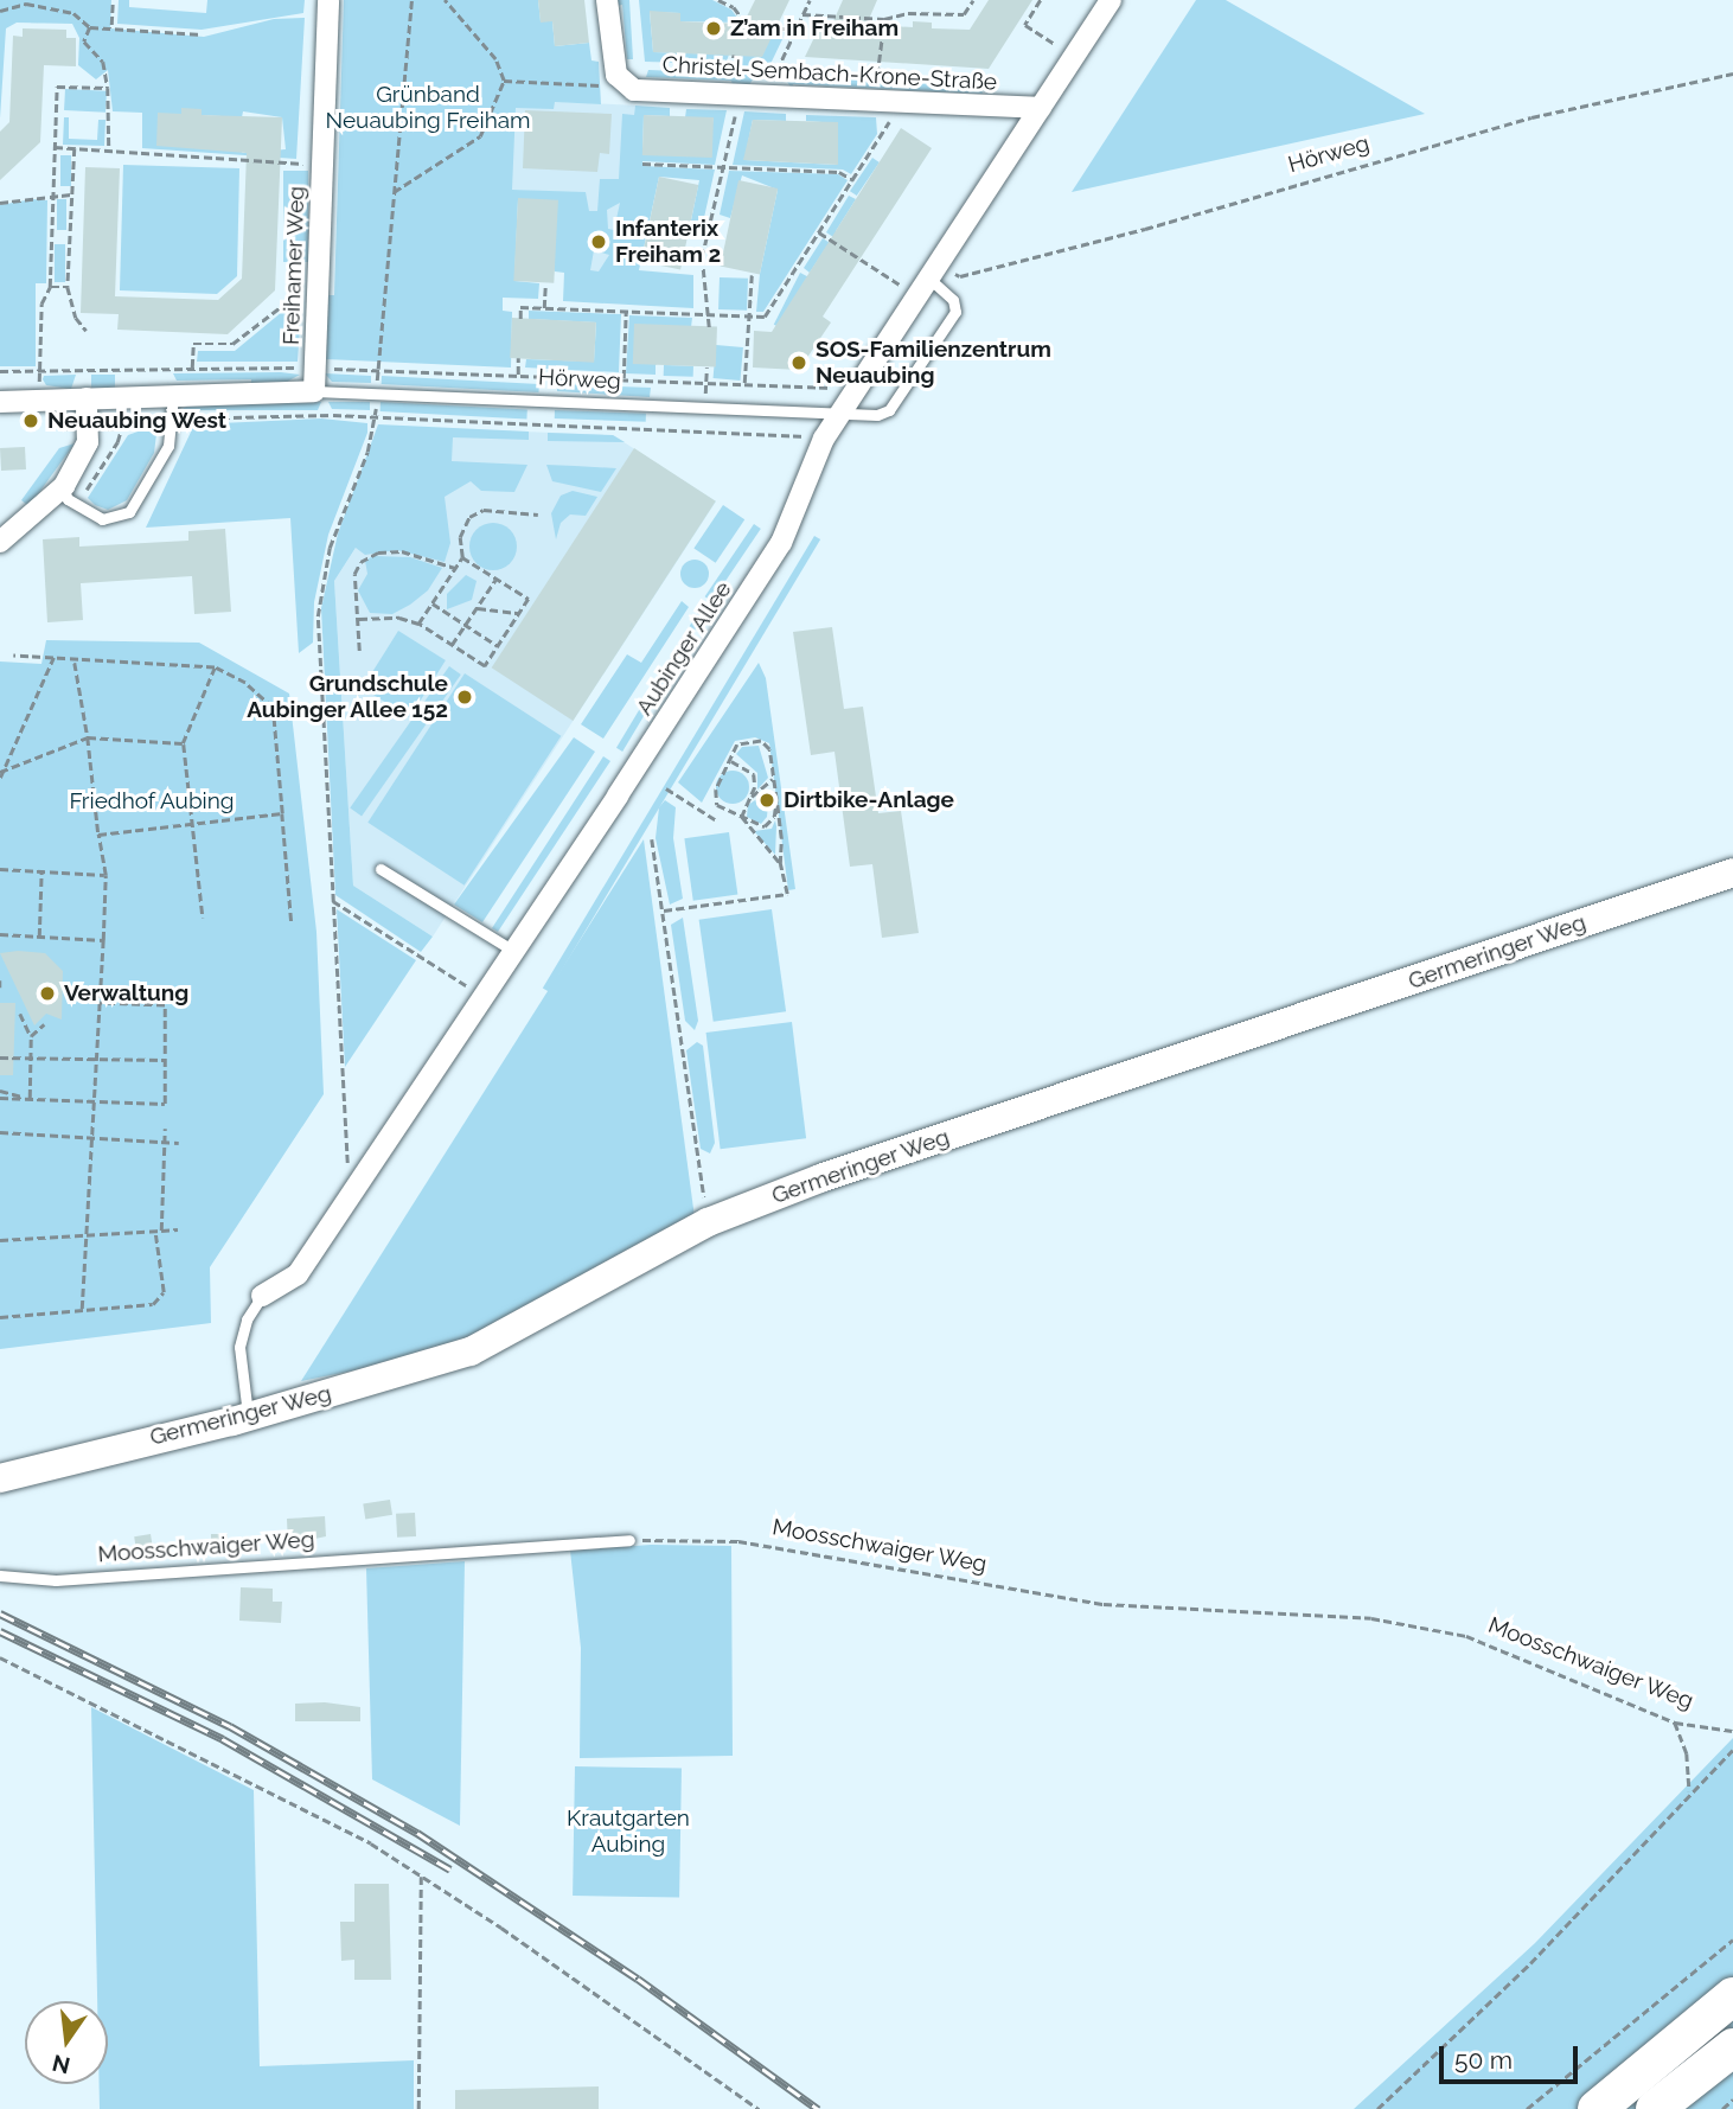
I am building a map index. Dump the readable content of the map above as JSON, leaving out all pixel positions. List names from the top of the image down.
{
  "streets": {
    "street": [
      "Christel-Sembach-Krone-Straße",
      "Freihamer Weg",
      "Aubinger Allee",
      "Germeringer Weg"
    ],
    "lane": ["Hörweg", "Moosschwaiger Weg"]
  },
  "crossings": [
    ["Christel-Sembach-Krone-Straße", "Aubinger Allee"],
    ["Hörweg", "Freihamer Weg"],
    ["Hörweg", "Aubinger Allee"]
  ],
  "parks": ["Grünband Neuaubing Freiham", "Friedhof Aubing", "Krautgarten Aubing"],
  "places": [
    "Z’am in Freiham",
    "Infanterix Freiham 2",
    "SOS-Familienzentrum Neuaubing",
    "Neuaubing West",
    "Grundschule Aubinger Allee 152",
    "Dirtbike-Anlage",
    "Verwaltung"
  ],
  "scale_bar": "50 m",
  "north": "bottom"
}
